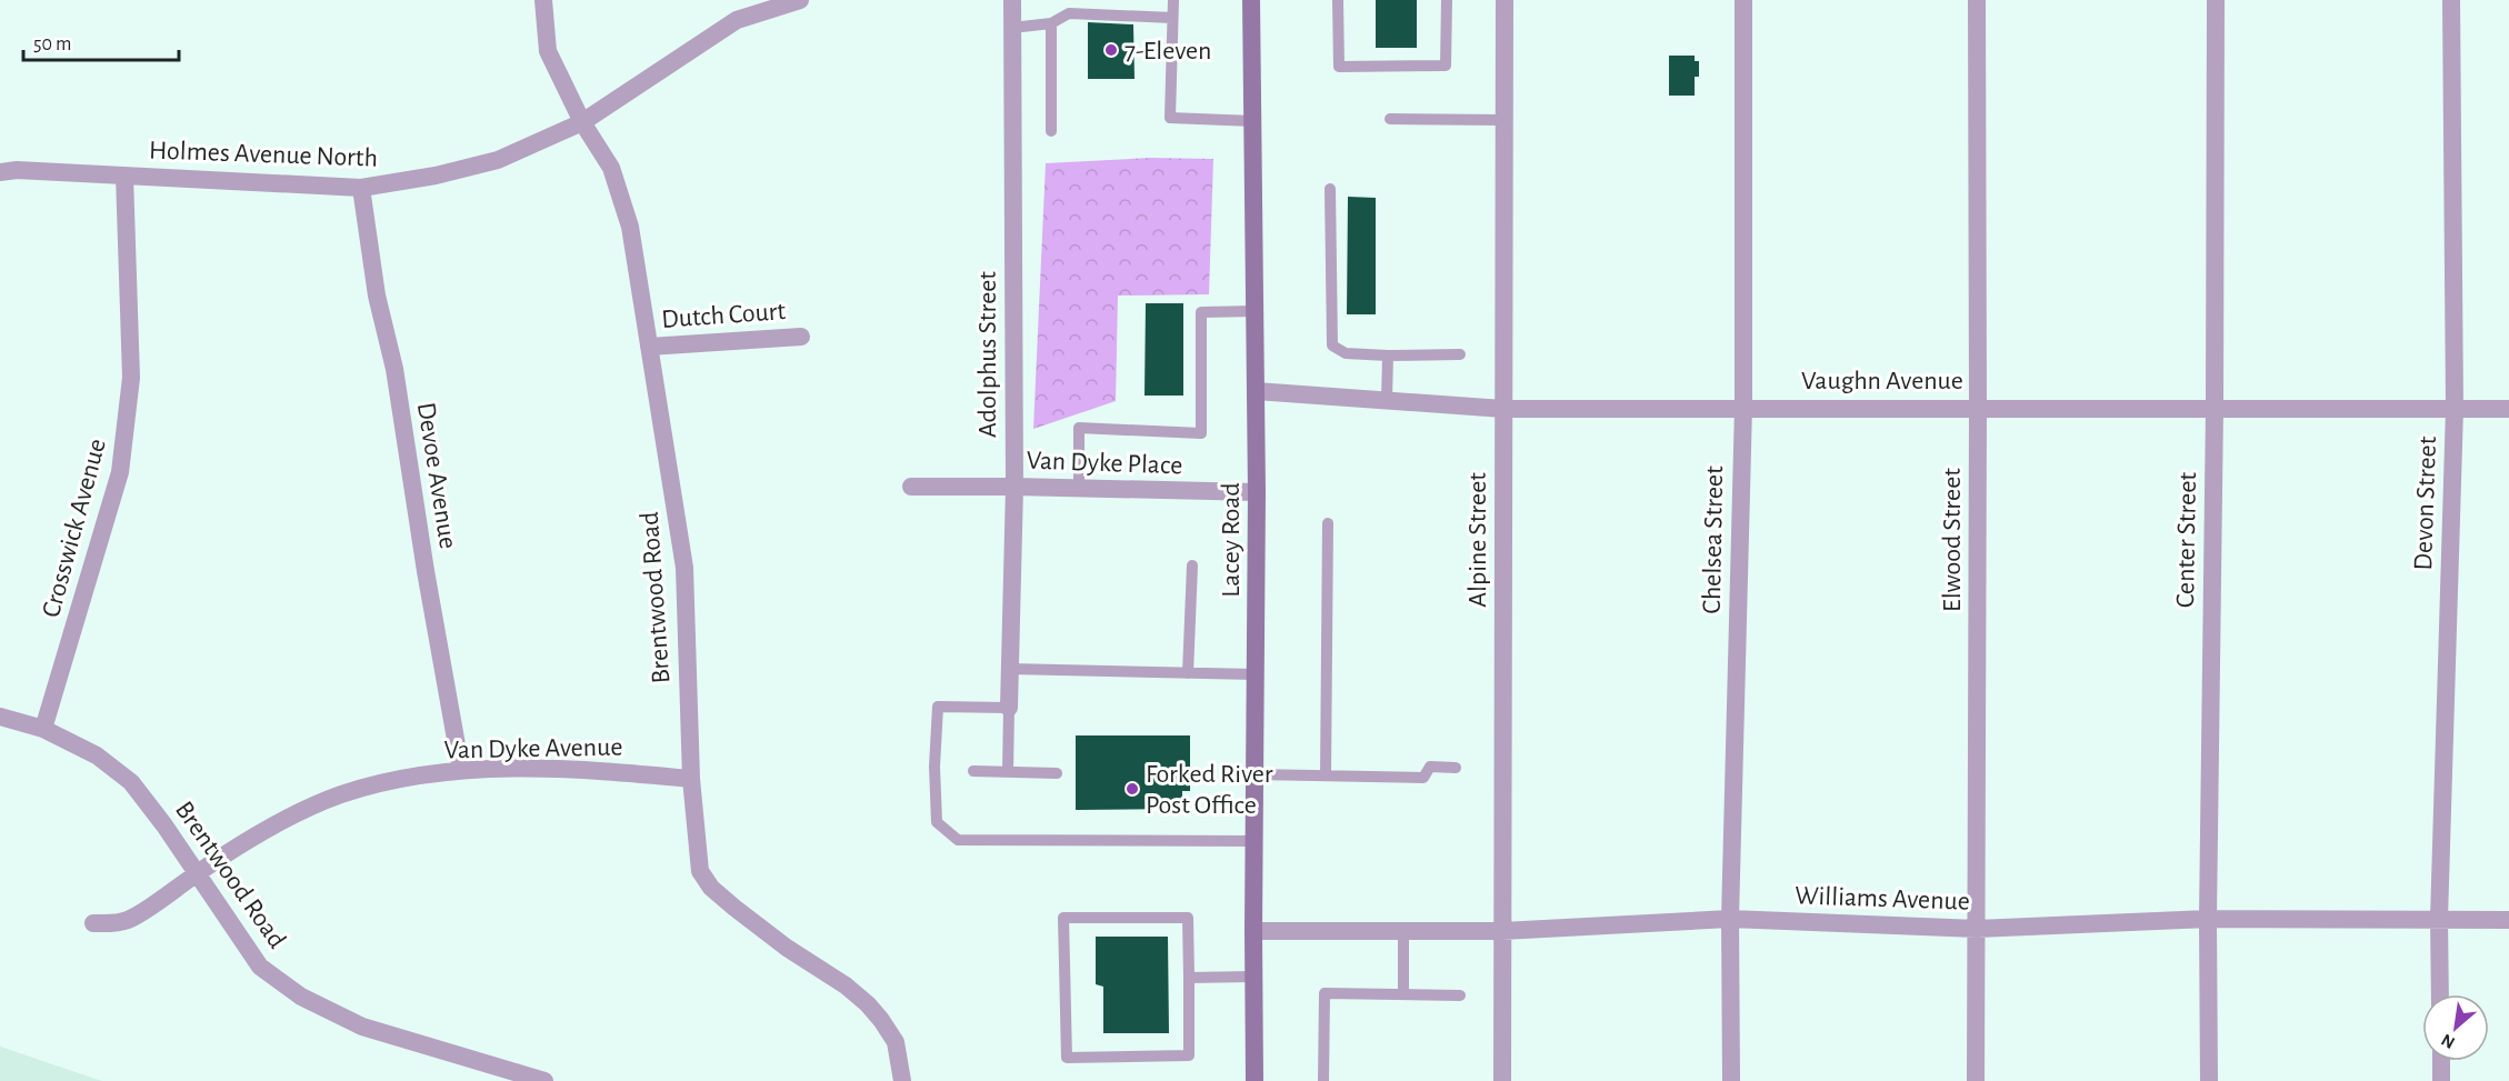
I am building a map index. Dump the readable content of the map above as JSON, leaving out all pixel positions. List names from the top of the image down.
{
  "streets": {
    "main road": ["Lacey Road"],
    "street": [
      "Holmes Avenue North",
      "Dutch Court",
      "Adolphus Street",
      "Vaughn Avenue",
      "Van Dyke Place",
      "Devoe Avenue",
      "Devon Street",
      "Crosswick Avenue",
      "Alpine Street",
      "Chelsea Street",
      "Elwood Street",
      "Center Street",
      "Brentwood Road",
      "Van Dyke Avenue",
      "Williams Avenue"
    ]
  },
  "crossings": [
    ["Holmes Avenue North", "Devoe Avenue"],
    ["Holmes Avenue North", "Crosswick Avenue"],
    ["Holmes Avenue North", "Brentwood Road"],
    ["Dutch Court", "Brentwood Road"],
    ["Adolphus Street", "Van Dyke Place"],
    ["Vaughn Avenue", "Devon Street"],
    ["Vaughn Avenue", "Lacey Road"],
    ["Vaughn Avenue", "Alpine Street"],
    ["Vaughn Avenue", "Chelsea Street"],
    ["Vaughn Avenue", "Elwood Street"],
    ["Vaughn Avenue", "Center Street"],
    ["Van Dyke Place", "Lacey Road"],
    ["Devoe Avenue", "Van Dyke Avenue"],
    ["Devon Street", "Williams Avenue"],
    ["Crosswick Avenue", "Brentwood Road"],
    ["Lacey Road", "Williams Avenue"],
    ["Alpine Street", "Williams Avenue"],
    ["Chelsea Street", "Williams Avenue"],
    ["Elwood Street", "Williams Avenue"],
    ["Center Street", "Williams Avenue"],
    ["Brentwood Road", "Van Dyke Avenue"]
  ],
  "places": ["7-Eleven", "Forked River Post Office"],
  "scale_bar": "50 m",
  "north": "bottom left"
}
